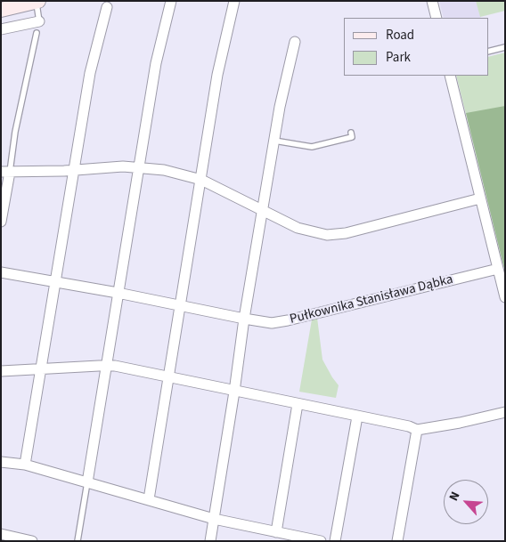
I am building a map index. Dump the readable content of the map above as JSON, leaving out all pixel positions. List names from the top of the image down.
{
  "streets": {
    "street": ["Pułkownika Stanisława Dąbka"]
  },
  "legend": ["Road", "Park"],
  "north": "top left"
}
